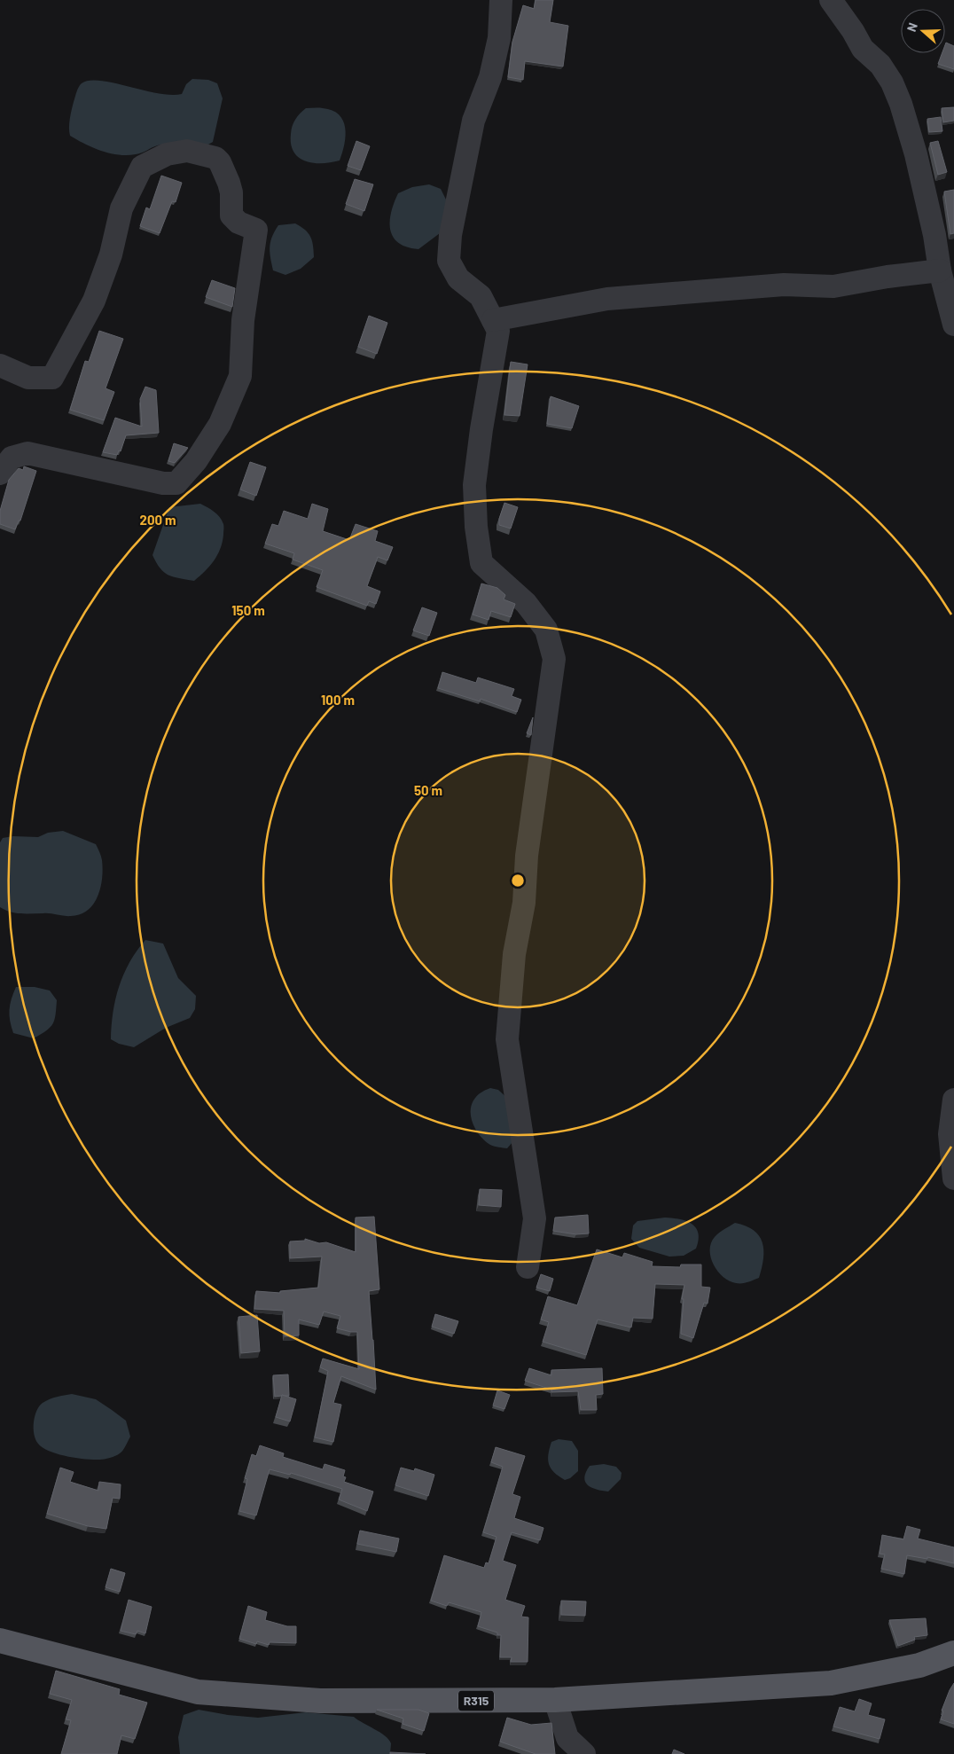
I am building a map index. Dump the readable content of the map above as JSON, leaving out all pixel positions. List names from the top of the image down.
{
  "streets": {
    "main road": ["R315"]
  },
  "north": "left",
  "rings": [
    "200 m",
    "150 m",
    "100 m",
    "50 m"
  ]
}
